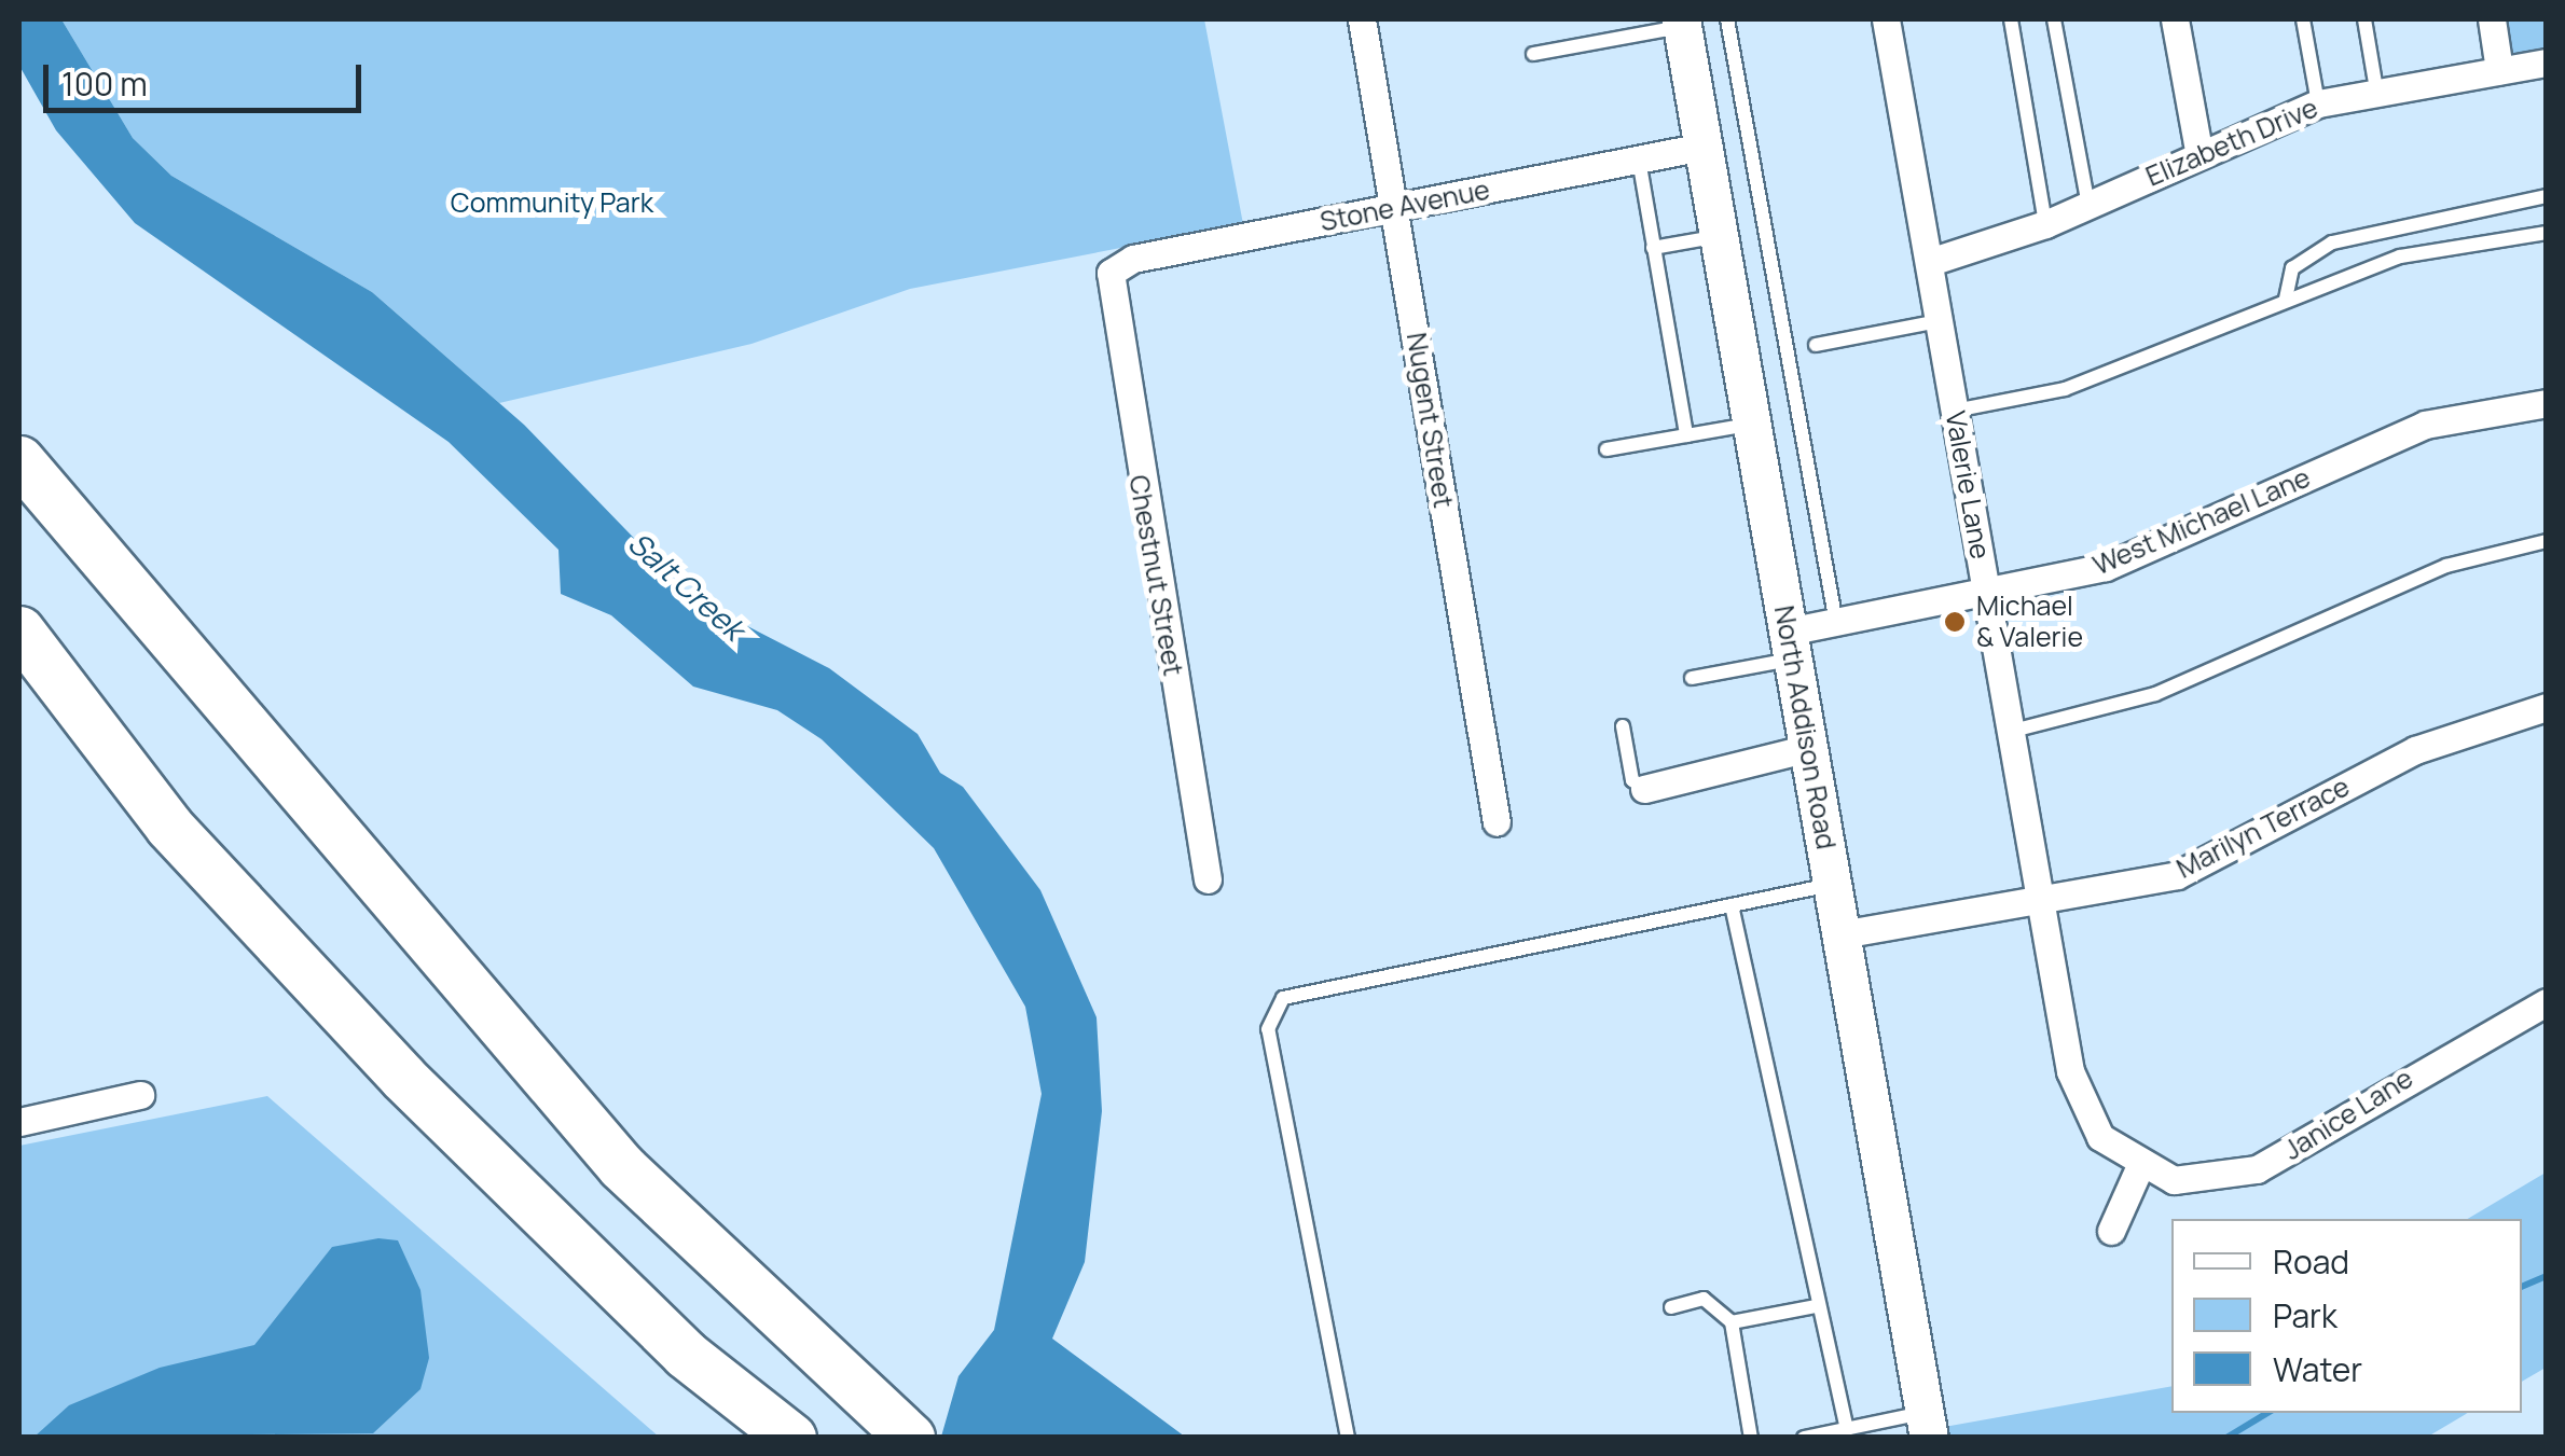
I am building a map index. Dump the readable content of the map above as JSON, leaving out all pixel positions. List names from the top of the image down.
{
  "streets": {
    "street": [
      "Elizabeth Drive",
      "Stone Avenue",
      "Nugent Street",
      "Valerie Lane",
      "West Michael Lane",
      "Chestnut Street",
      "North Addison Road",
      "Marilyn Terrace",
      "Janice Lane"
    ]
  },
  "crossings": [
    ["Elizabeth Drive", "Valerie Lane"],
    ["Stone Avenue", "Nugent Street"],
    ["Stone Avenue", "Chestnut Street"],
    ["Stone Avenue", "North Addison Road"],
    ["Valerie Lane", "West Michael Lane"],
    ["Valerie Lane", "Marilyn Terrace"],
    ["Valerie Lane", "Janice Lane"],
    ["West Michael Lane", "North Addison Road"],
    ["North Addison Road", "Marilyn Terrace"]
  ],
  "water": ["Salt Creek"],
  "parks": ["Community Park"],
  "places": ["Michael & Valerie"],
  "legend": ["Road", "Park", "Water"],
  "scale_bar": "100 m"
}
